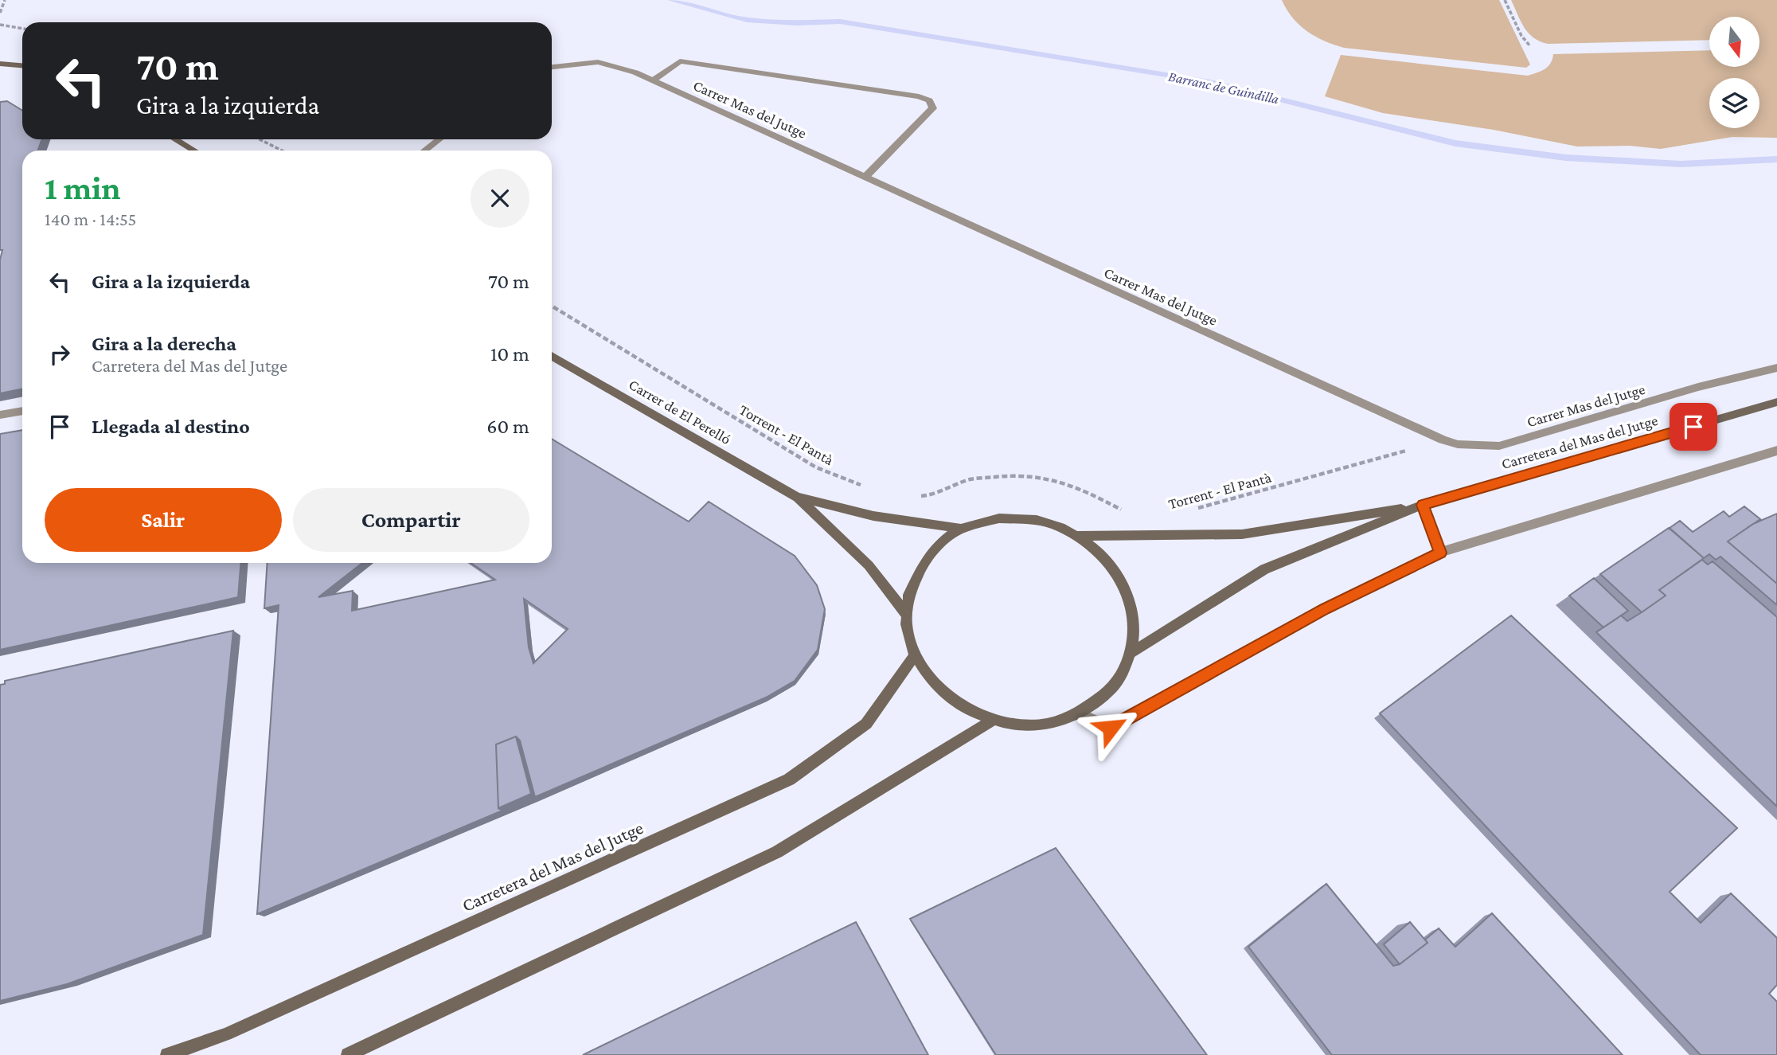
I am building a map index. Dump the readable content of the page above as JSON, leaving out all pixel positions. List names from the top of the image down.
{
  "streets": {
    "street": ["Carrer Mas del Jutge", "Carrer de El Perelló", "Carretera del Mas del Jutge"],
    "path": ["Torrent - El Pantà"]
  },
  "crossings": [
    ["Carrer Mas del Jutge", "Torrent - El Pantà"]
  ],
  "water": ["Barranc de Guindilla"],
  "north": "bottom",
  "page": {
    "turn": ["70 m", "Gira a la izquierda"],
    "heading": ["1 min", "140 m · 14:55"],
    "list": [
      {
        "name": "Gira a la izquierda",
        "value": "70 m"
      },
      {
        "name": "Gira a la derecha",
        "note": "Carretera del Mas del Jutge",
        "value": "10 m"
      },
      {
        "name": "Llegada al destino",
        "value": "60 m"
      }
    ],
    "buttons": ["Salir", "Compartir"]
  }
}
